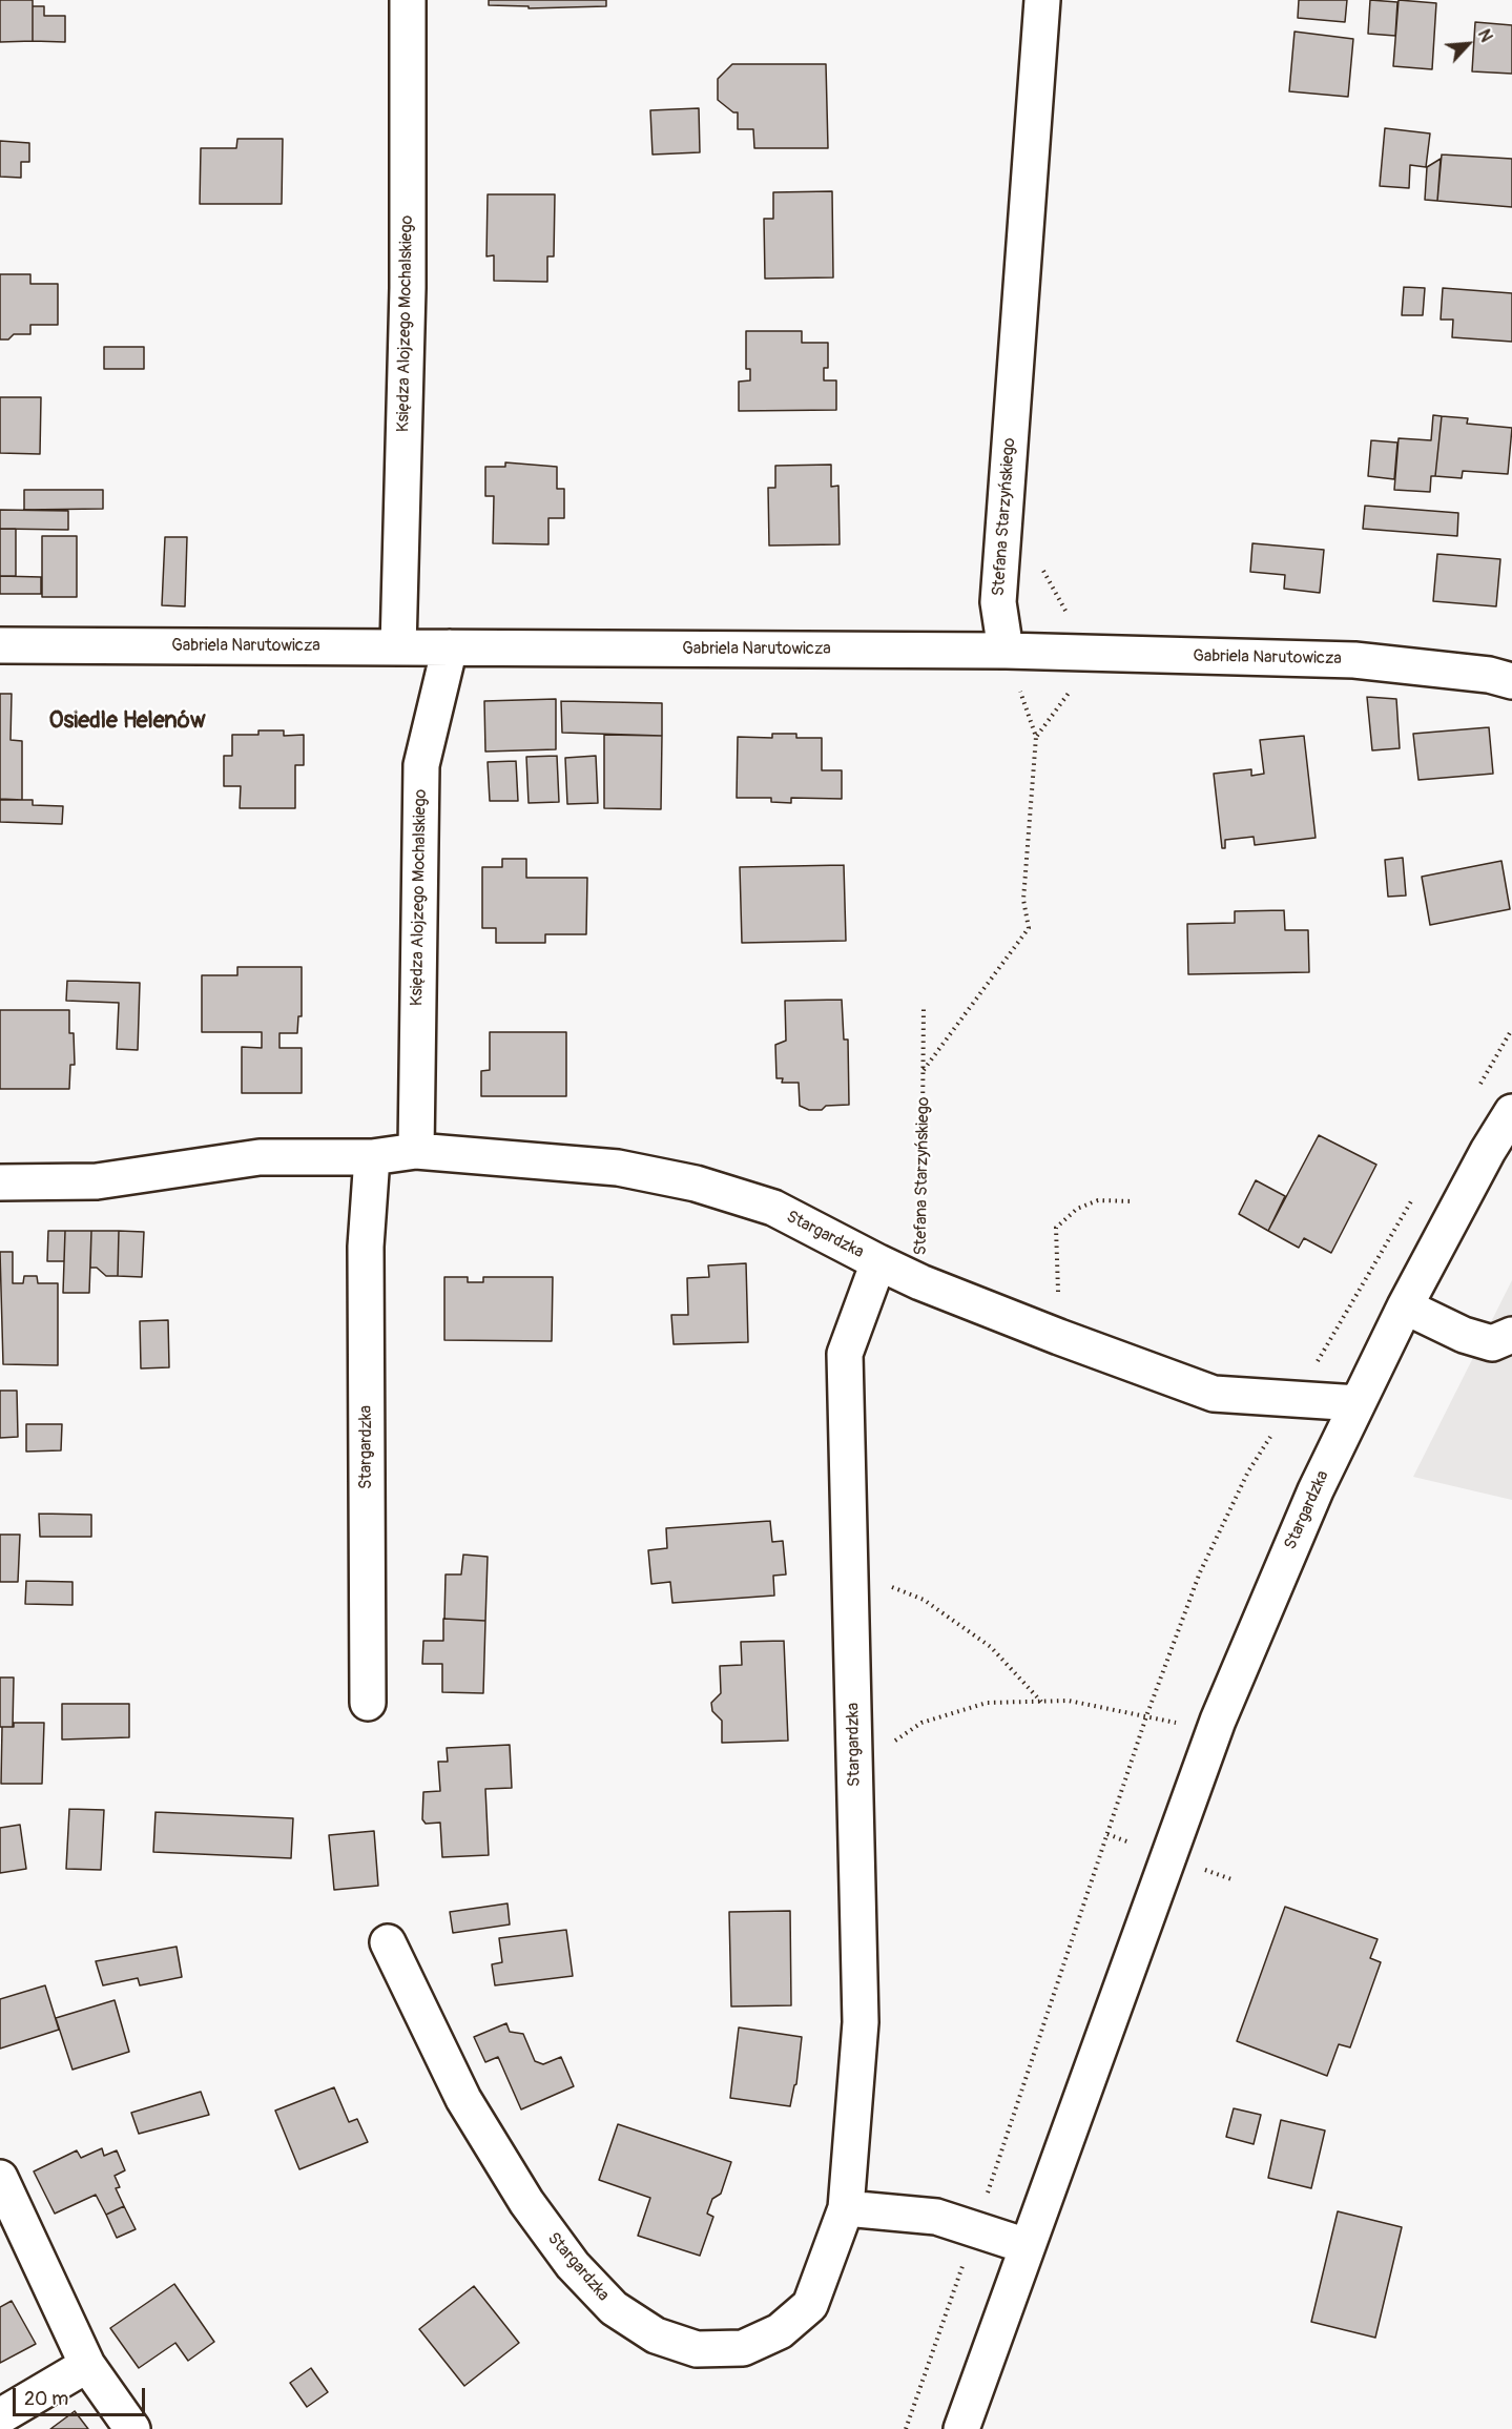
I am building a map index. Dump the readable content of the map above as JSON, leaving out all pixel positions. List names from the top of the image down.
{
  "streets": {
    "street": [
      "Księdza Alojzego Mochalskiego",
      "Stefana Starzyńskiego",
      "Gabriela Narutowicza",
      "Stargardzka"
    ]
  },
  "crossings": [
    ["Księdza Alojzego Mochalskiego", "Gabriela Narutowicza"],
    ["Księdza Alojzego Mochalskiego", "Stargardzka"],
    ["Stefana Starzyńskiego", "Gabriela Narutowicza"]
  ],
  "districts": ["Osiedle Helenów"],
  "scale_bar": "20 m",
  "north": "top right"
}
